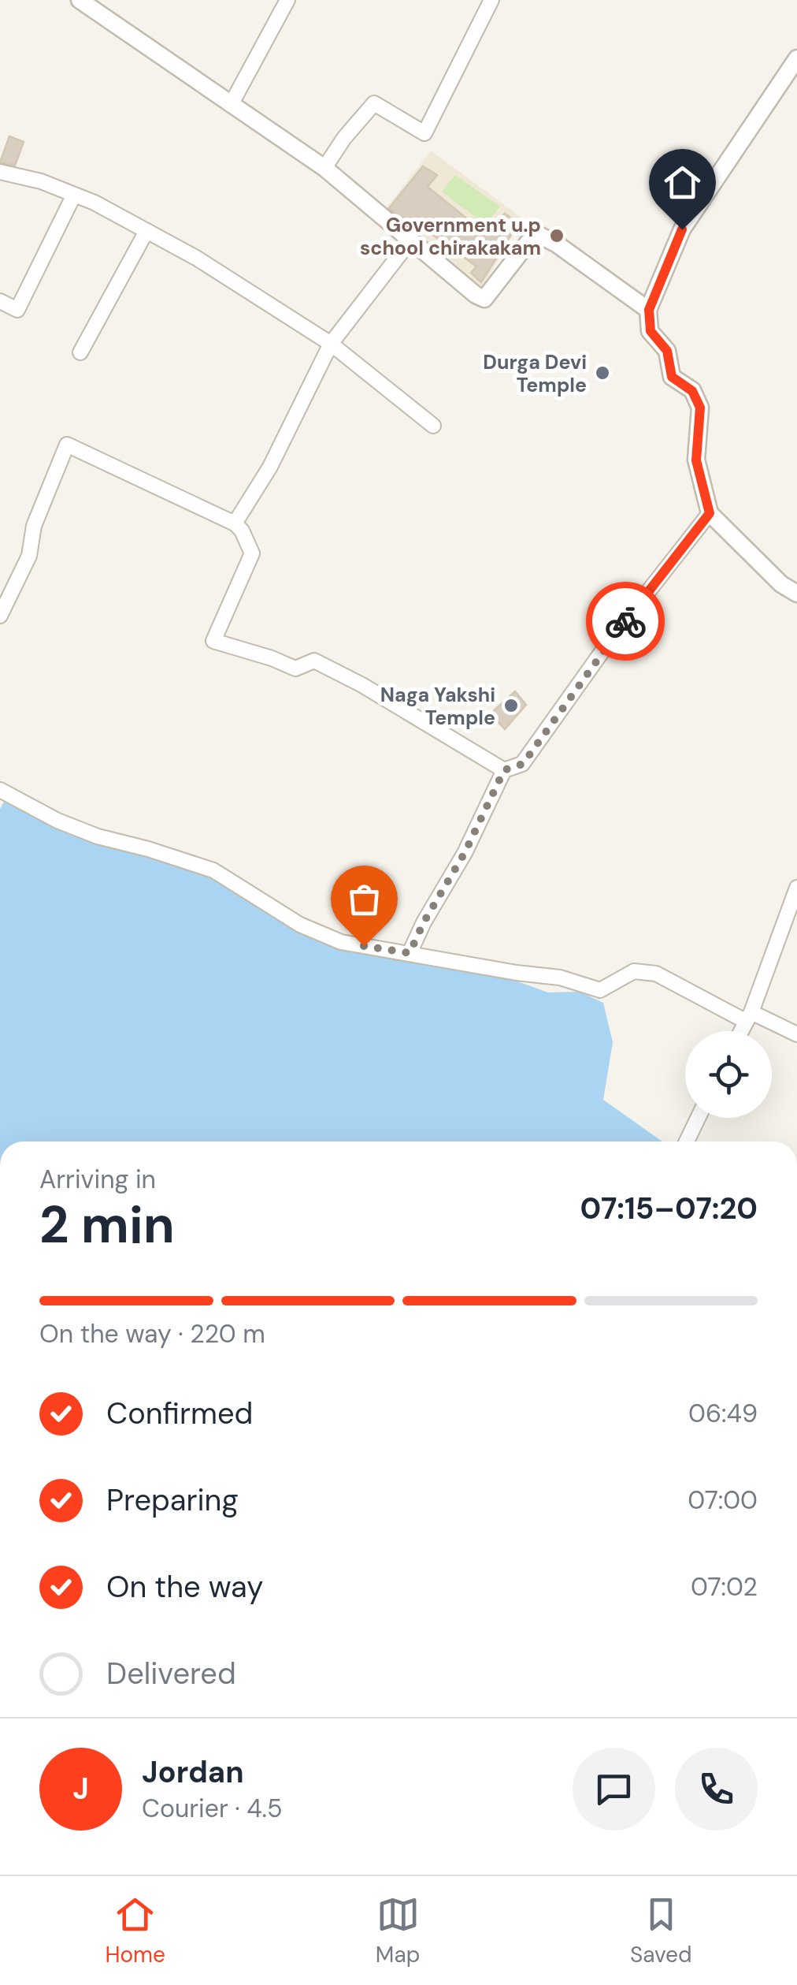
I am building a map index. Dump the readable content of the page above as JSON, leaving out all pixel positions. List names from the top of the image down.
{
  "places": ["Government u.p school chirakakam", "Durga Devi Temple", "Naga Yakshi Temple"],
  "page": {
    "heading": ["2 min", "Arriving in", "07:15–07:20"],
    "panel": ["Jordan", "Courier · 4.5"],
    "bar": "On the way · 220 m",
    "list": [
      ["Confirmed", "06:49"],
      ["Preparing", "07:00"],
      ["On the way", "07:02"],
      "Delivered"
    ],
    "round": "J",
    "tabs": ["Home", "Map", "Saved"]
  }
}
